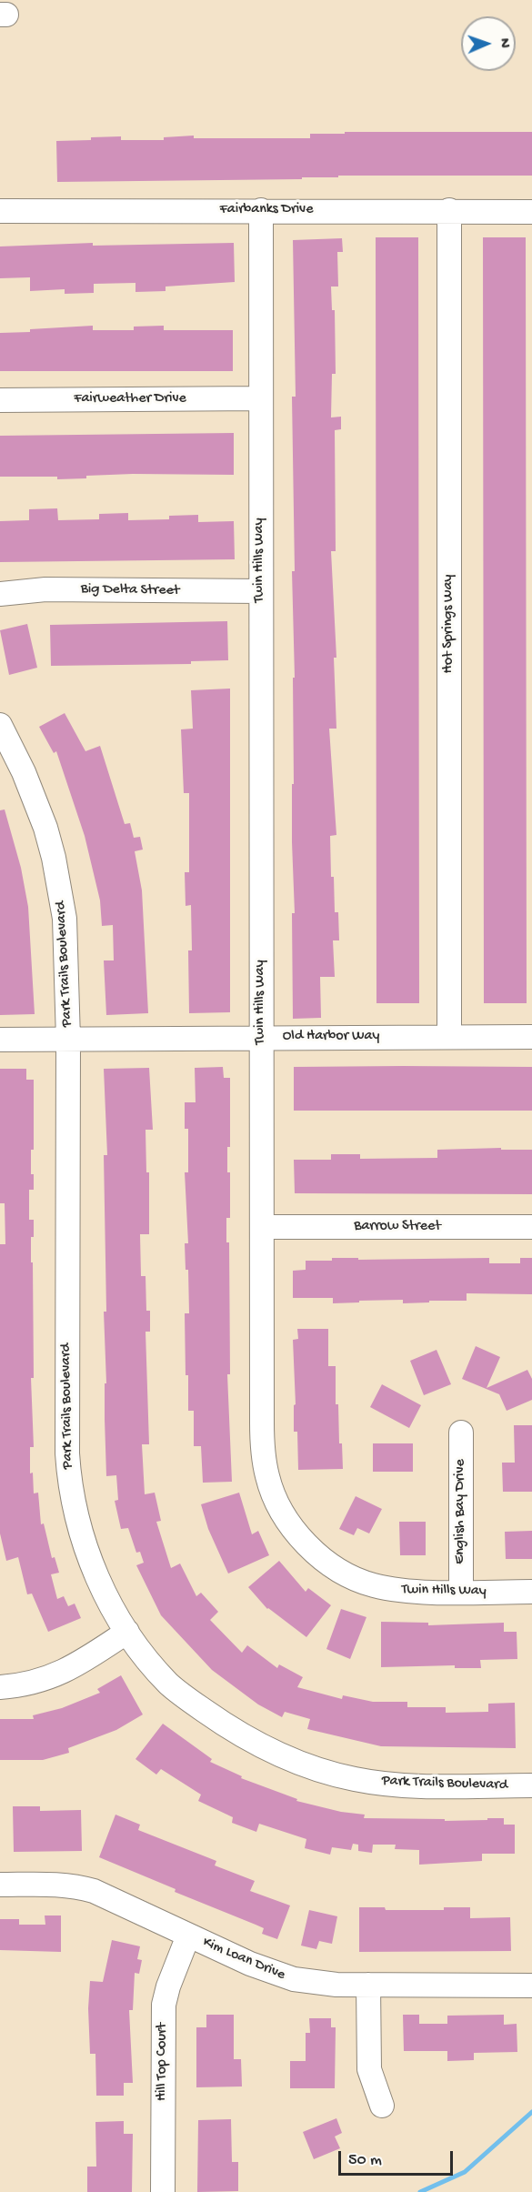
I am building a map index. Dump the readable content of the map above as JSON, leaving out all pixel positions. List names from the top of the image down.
{
  "streets": {
    "street": [
      "Fairbanks Drive",
      "Fairweather Drive",
      "Twin Hills Way",
      "Big Delta Street",
      "Hot Springs Way",
      "Park Trails Boulevard",
      "Old Harbor Way",
      "Barrow Street",
      "English Bay Drive",
      "Kim Loan Drive",
      "Hill Top Court"
    ]
  },
  "crossings": [
    ["Fairbanks Drive", "Twin Hills Way"],
    ["Fairbanks Drive", "Hot Springs Way"],
    ["Fairweather Drive", "Twin Hills Way"],
    ["Twin Hills Way", "Big Delta Street"],
    ["Twin Hills Way", "Old Harbor Way"],
    ["Twin Hills Way", "Barrow Street"],
    ["Twin Hills Way", "English Bay Drive"],
    ["Hot Springs Way", "Old Harbor Way"],
    ["Park Trails Boulevard", "Old Harbor Way"],
    ["Kim Loan Drive", "Hill Top Court"]
  ],
  "scale_bar": "50 m",
  "north": "right"
}
